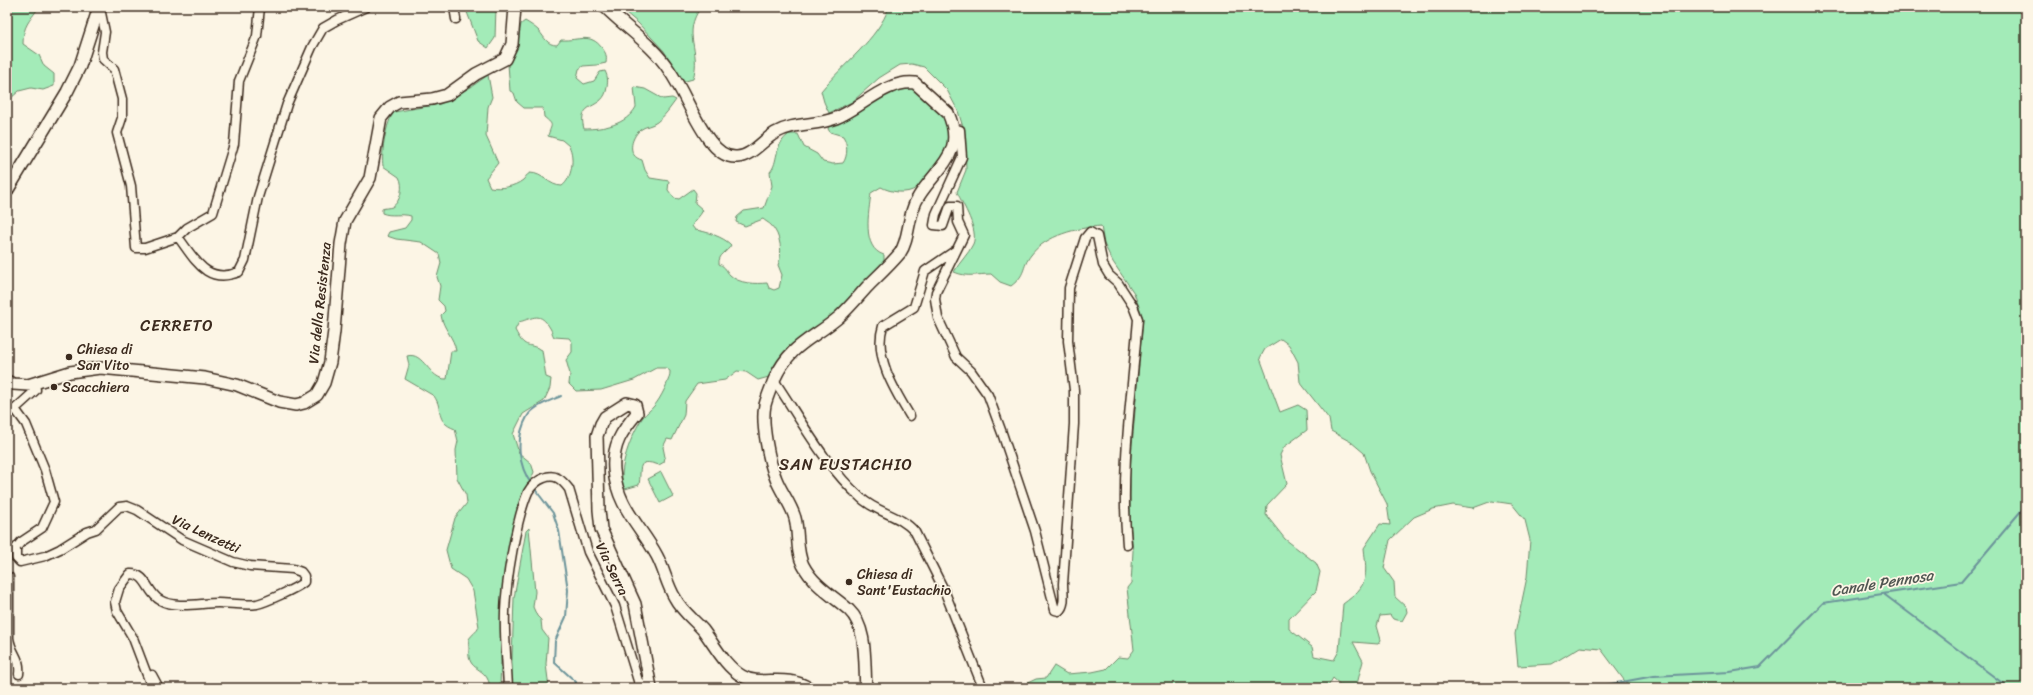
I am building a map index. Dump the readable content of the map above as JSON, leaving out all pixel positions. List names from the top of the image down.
{
  "streets": {
    "street": ["Via della Resistenza", "Via Lenzetti", "Via Serra"]
  },
  "districts": ["CERRETO", "SAN EUSTACHIO"],
  "water": ["Canale Pennosa"],
  "places": ["Chiesa di San Vito", "Scacchiera", "Chiesa di Sant'Eustachio"]
}
